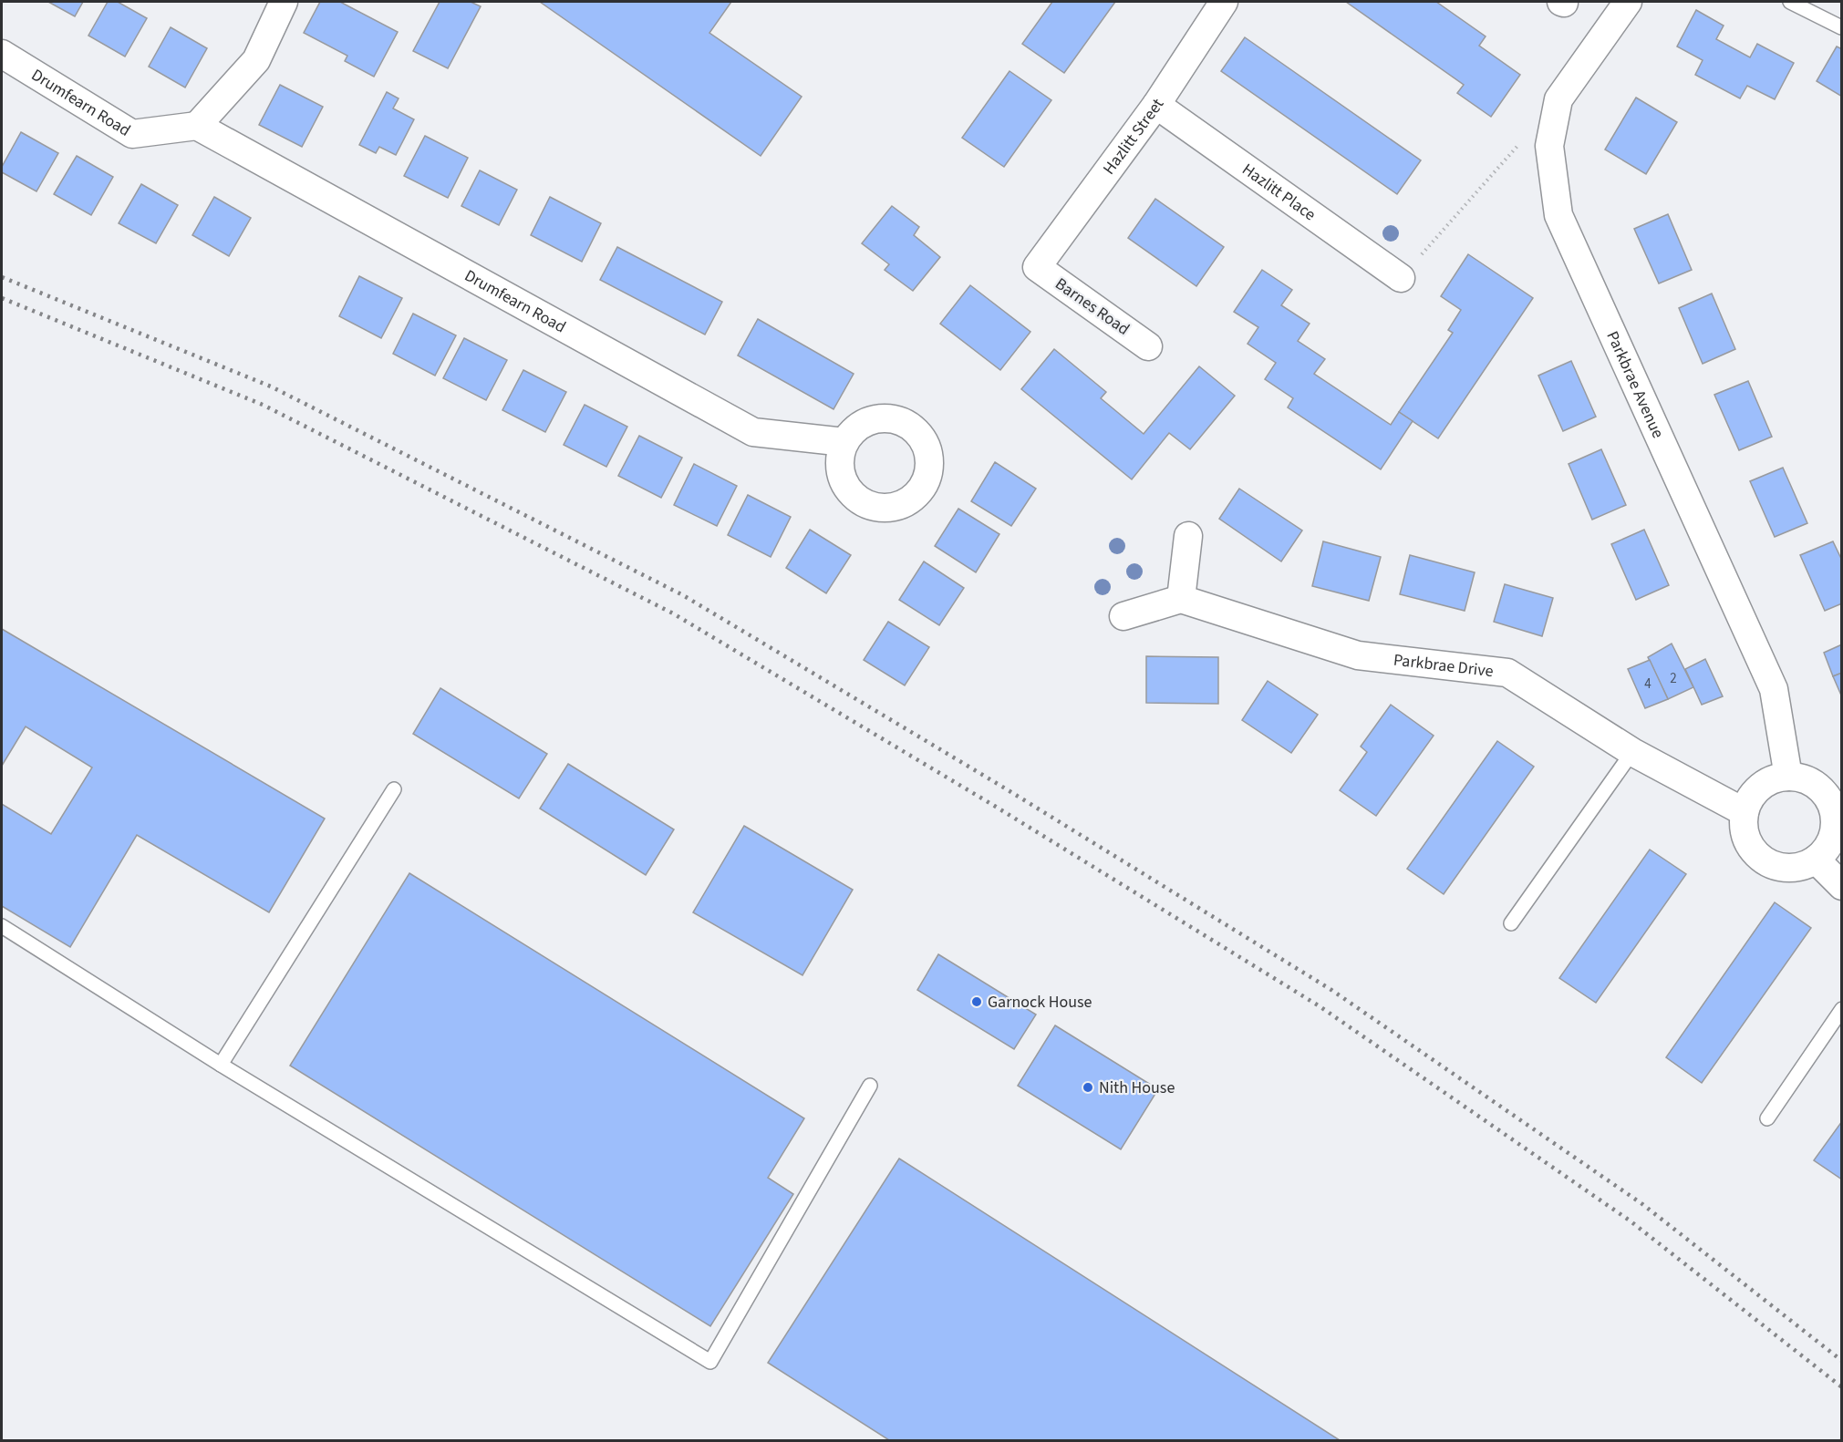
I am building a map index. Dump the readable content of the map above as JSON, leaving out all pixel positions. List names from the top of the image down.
{
  "streets": {
    "street": [
      "Drumfearn Road",
      "Hazlitt Street",
      "Hazlitt Place",
      "Barnes Road",
      "Parkbrae Avenue",
      "Parkbrae Drive"
    ]
  },
  "crossings": [
    ["Hazlitt Street", "Hazlitt Place"],
    ["Hazlitt Street", "Barnes Road"],
    ["Parkbrae Avenue", "Parkbrae Drive"]
  ],
  "places": ["Garnock House", "Nith House"],
  "house_numbers": ["2", "4"]
}
